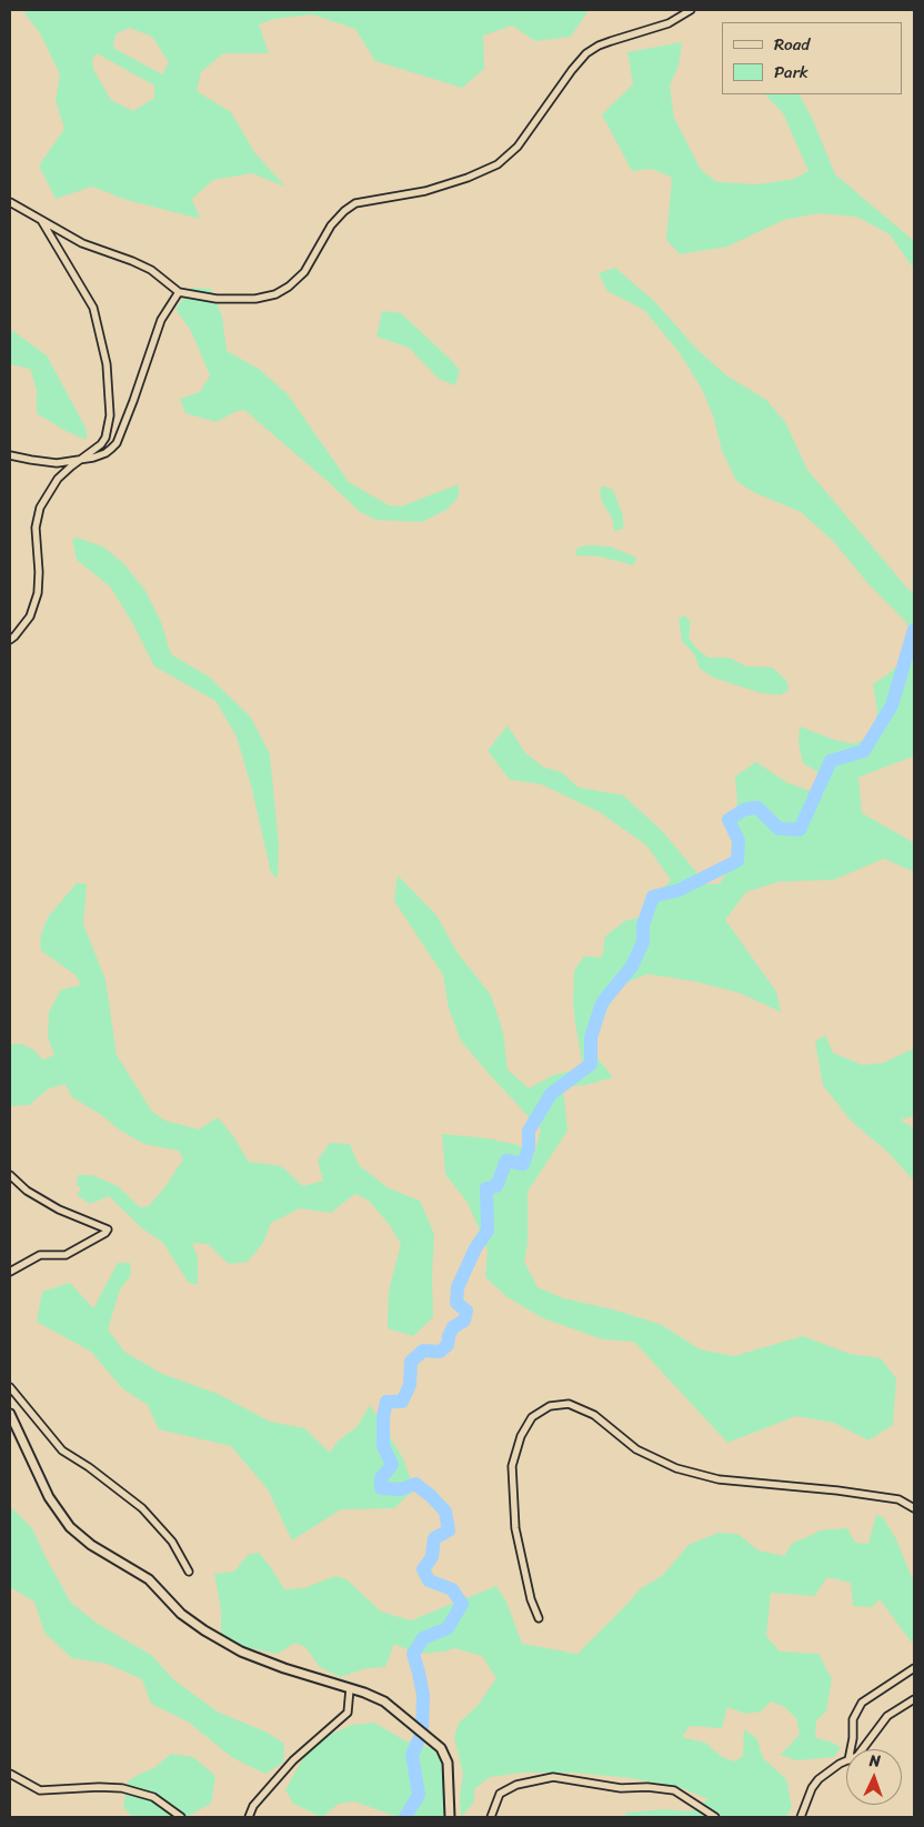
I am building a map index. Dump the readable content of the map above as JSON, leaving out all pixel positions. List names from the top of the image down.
{
  "legend": ["Road", "Park"],
  "north": "top"
}
